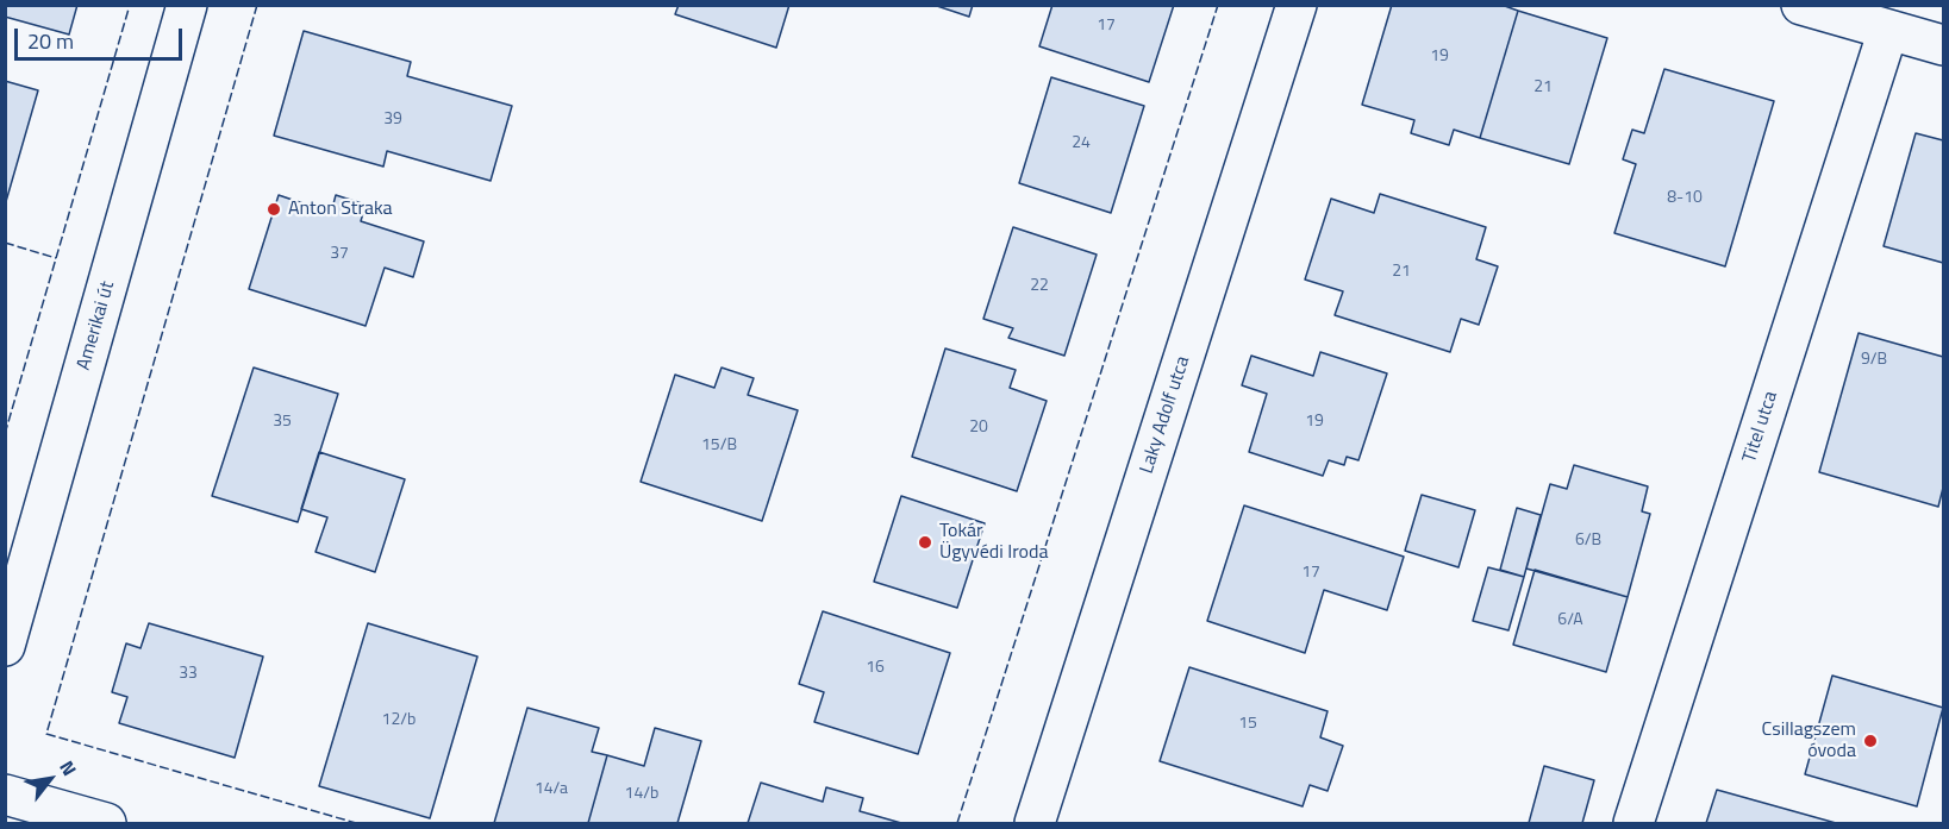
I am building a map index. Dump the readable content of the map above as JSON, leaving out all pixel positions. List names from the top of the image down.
{
  "streets": {
    "street": ["Amerikai út", "Laky Adolf utca", "Titel utca"]
  },
  "places": ["Anton Straka", "Tokár Ügyvédi Iroda", "Csillagszem óvoda"],
  "house_numbers": [
    "17",
    "19",
    "21",
    "39",
    "24",
    "8-10",
    "37",
    "21",
    "22",
    "9/B",
    "35",
    "19",
    "20",
    "15/B",
    "6/B",
    "17",
    "6/A",
    "16",
    "33",
    "12/b",
    "15",
    "14/a",
    "14/b"
  ],
  "scale_bar": "20 m",
  "north": "top right"
}
